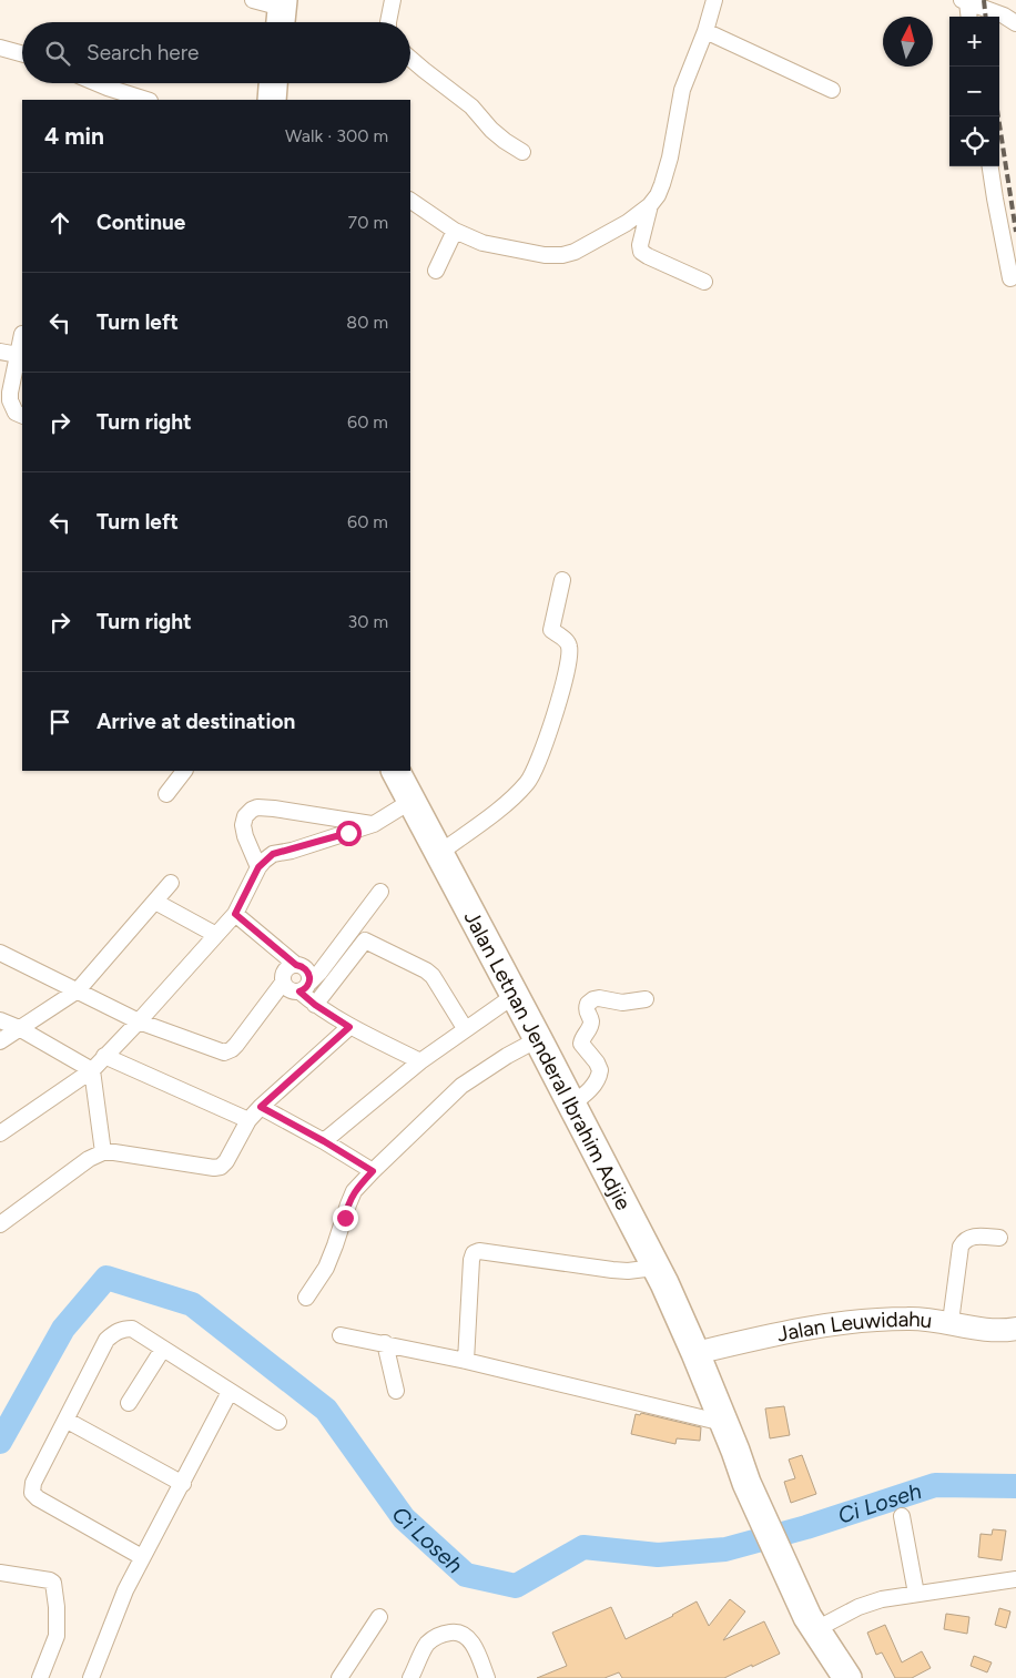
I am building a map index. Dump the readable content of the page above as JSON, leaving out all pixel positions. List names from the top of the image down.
{
  "streets": {
    "highway": ["Jalan Letnan Jenderal Ibrahim Adjie"],
    "street": ["Jalan Leuwidahu"]
  },
  "crossings": [
    ["Jalan Letnan Jenderal Ibrahim Adjie", "Jalan Leuwidahu"]
  ],
  "water": ["Ci Loseh"],
  "north": "top",
  "page": {
    "map_buttons": ["+", "−"],
    "search": "Search here",
    "heading": ["4 min", "Walk · 300 m"],
    "list": [
      ["Continue", "70 m"],
      ["Turn left", "80 m"],
      ["Turn right", "60 m"],
      ["Turn left", "60 m"],
      ["Turn right", "30 m"],
      "Arrive at destination"
    ]
  }
}
